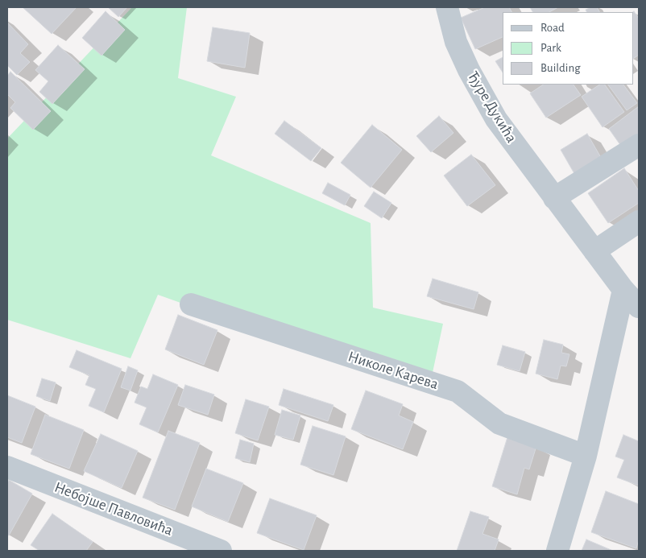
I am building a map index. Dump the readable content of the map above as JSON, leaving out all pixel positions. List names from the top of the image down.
{
  "streets": {
    "street": ["Ђуре Дукића", "Николе Карева", "Небојше Павловића"]
  },
  "legend": ["Road", "Park", "Building"]
}
